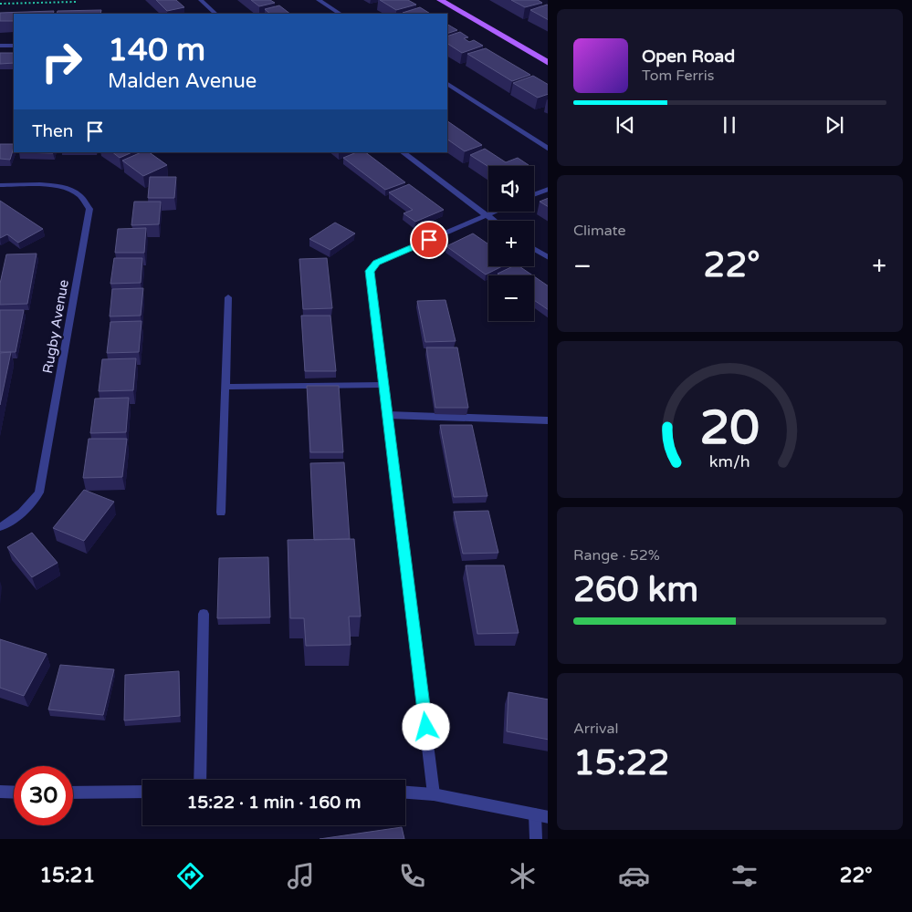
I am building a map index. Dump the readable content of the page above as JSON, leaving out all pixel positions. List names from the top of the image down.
{
  "streets": {
    "street": ["Rugby Avenue"]
  },
  "page": {
    "turn": ["140 m", "Malden Avenue"],
    "song": ["Open Road", "Tom Ferris"],
    "then": "Then",
    "map_buttons": ["+", "−"],
    "tile": [
      "Climate",
      ["Range · 52%", "260 km"],
      ["Arrival", "15:22"]
    ],
    "heat": ["−", "22°", "+"],
    "limit": "30",
    "trip": "15:22 · 1 min · 160 m",
    "tabs": ["15:21", "22°"],
    "gauge": ["20", "km/h"]
  }
}
